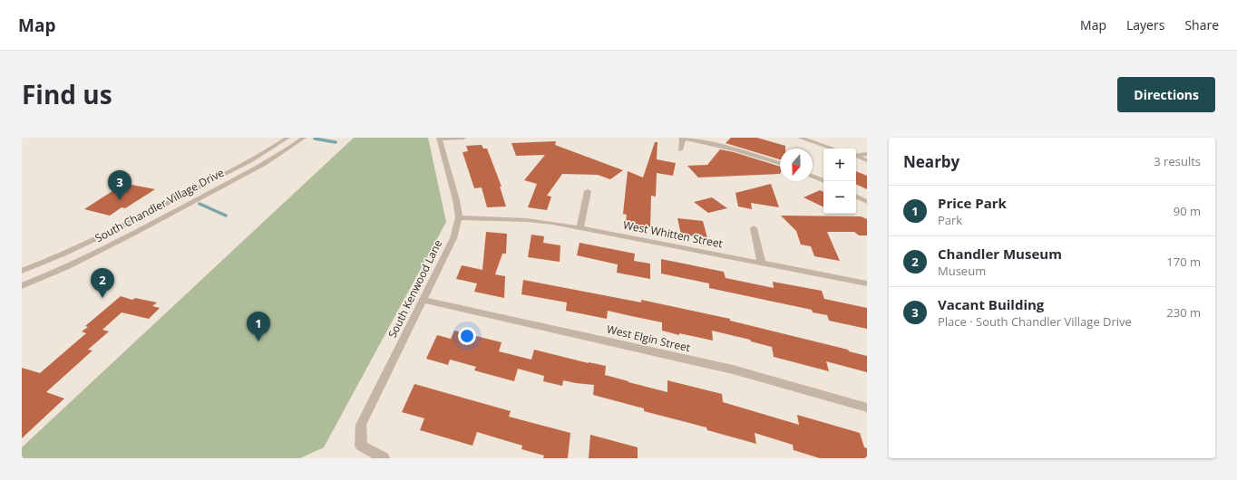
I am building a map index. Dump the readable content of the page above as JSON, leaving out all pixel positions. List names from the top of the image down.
{
  "streets": {
    "street": [
      "South Chandler Village Drive",
      "West Whitten Street",
      "South Kenwood Lane",
      "West Elgin Street"
    ]
  },
  "crossings": [
    ["West Whitten Street", "South Kenwood Lane"],
    ["South Kenwood Lane", "West Elgin Street"]
  ],
  "north": "bottom",
  "page": {
    "header": "Map",
    "nav": ["Map", "Layers", "Share"],
    "title": "Find us",
    "buttons": "Directions",
    "heading": ["Nearby", "3 results"],
    "map_buttons": ["+", "−"],
    "pins": ["3", "2", "1"],
    "list": [
      {
        "mark": "1",
        "name": "Price Park",
        "note": "Park",
        "value": "90 m"
      },
      {
        "mark": "2",
        "name": "Chandler Museum",
        "note": "Museum",
        "value": "170 m"
      },
      {
        "mark": "3",
        "name": "Vacant Building",
        "note": "Place · South Chandler Village Drive",
        "value": "230 m"
      }
    ]
  }
}
